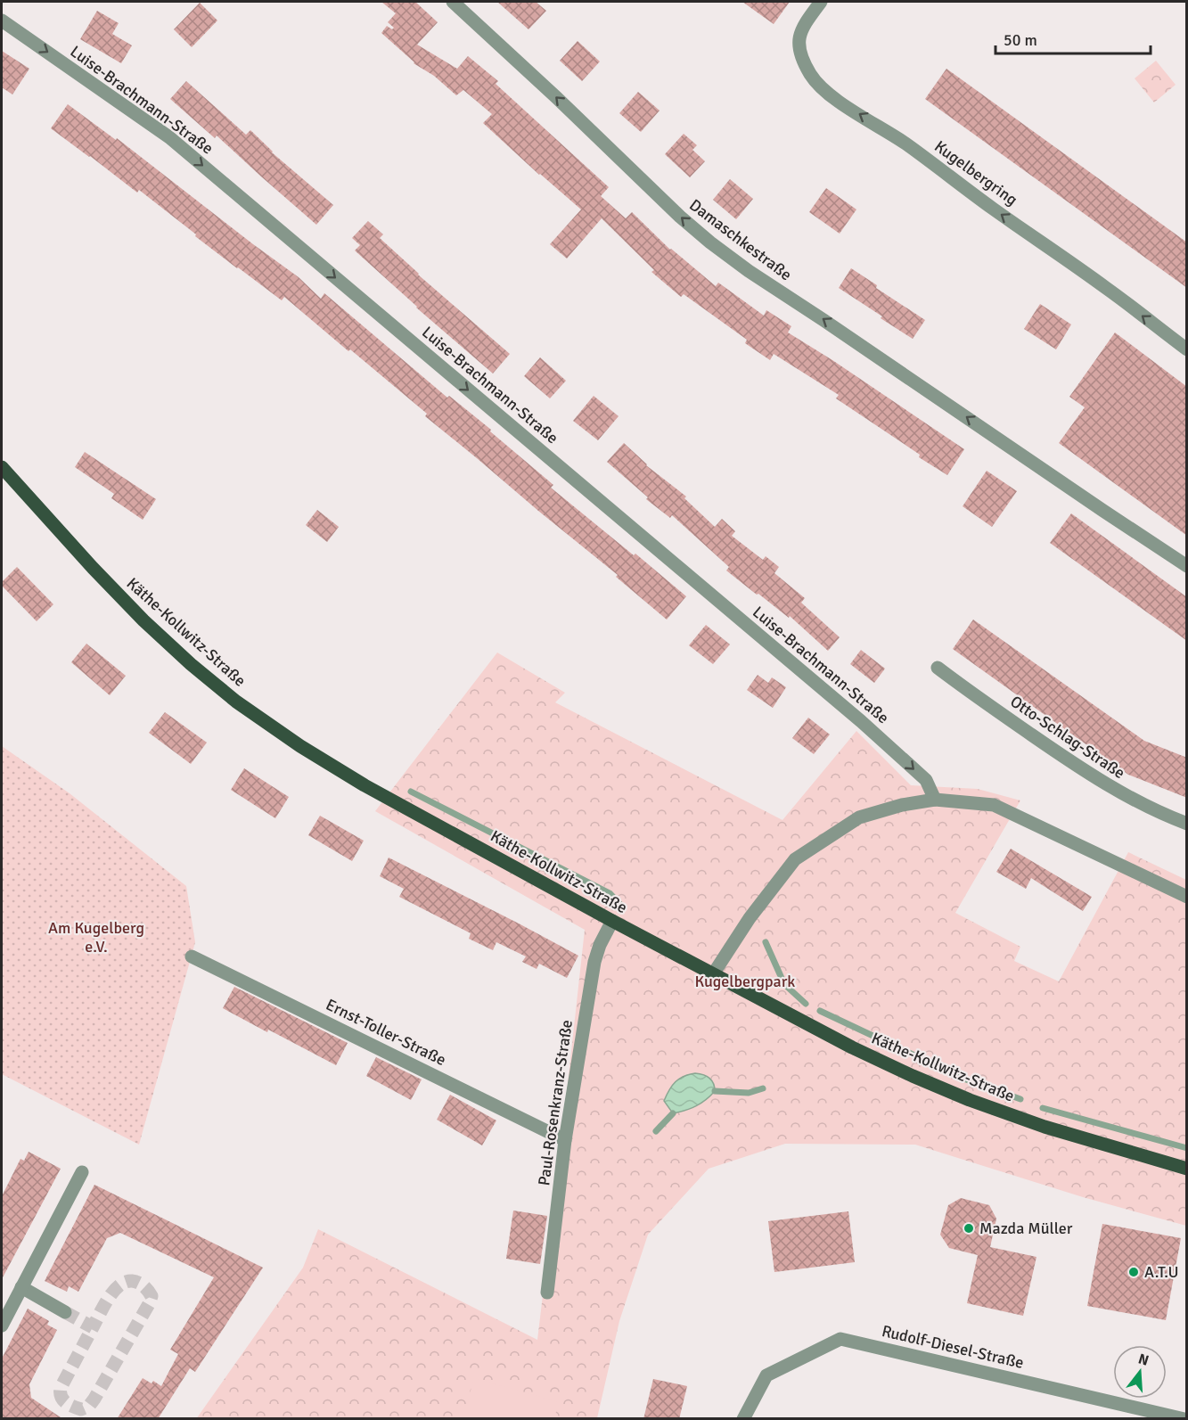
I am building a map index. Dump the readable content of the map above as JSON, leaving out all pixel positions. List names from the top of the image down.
{
  "streets": {
    "main road": ["Käthe-Kollwitz-Straße"],
    "street": [
      "Luise-Brachmann-Straße",
      "Kugelbergring",
      "Damaschkestraße",
      "Otto-Schlag-Straße",
      "Ernst-Toller-Straße",
      "Paul-Rosenkranz-Straße",
      "Rudolf-Diesel-Straße"
    ]
  },
  "crossings": [
    ["Käthe-Kollwitz-Straße", "Paul-Rosenkranz-Straße"],
    ["Ernst-Toller-Straße", "Paul-Rosenkranz-Straße"]
  ],
  "one_way": ["Luise-Brachmann-Straße", "Kugelbergring", "Damaschkestraße"],
  "parks": ["Am Kugelberg e.V.", "Kugelbergpark"],
  "places": ["Mazda Müller", "A.T.U"],
  "scale_bar": "50 m",
  "north": "top"
}
